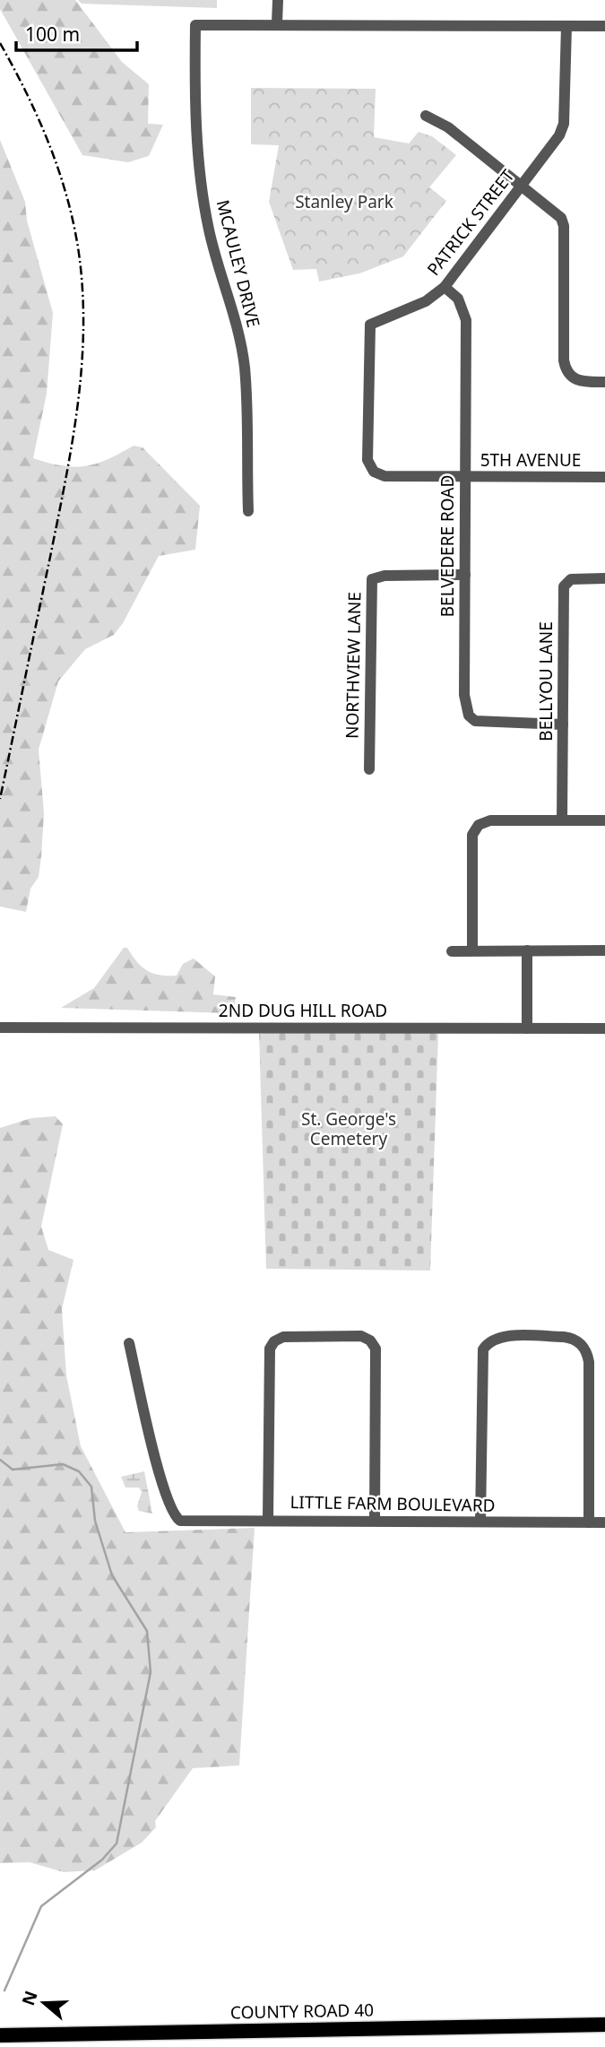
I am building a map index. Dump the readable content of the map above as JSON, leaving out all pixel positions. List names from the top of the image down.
{
  "streets": {
    "main road": ["COUNTY ROAD 40"],
    "street": [
      "PATRICK STREET",
      "MCAULEY DRIVE",
      "5TH AVENUE",
      "BELVEDERE ROAD",
      "NORTHVIEW LANE",
      "BELLYOU LANE",
      "2ND DUG HILL ROAD",
      "LITTLE FARM BOULEVARD"
    ]
  },
  "crossings": [
    ["PATRICK STREET", "5TH AVENUE"],
    ["PATRICK STREET", "BELVEDERE ROAD"],
    ["5TH AVENUE", "BELVEDERE ROAD"],
    ["BELVEDERE ROAD", "NORTHVIEW LANE"],
    ["BELVEDERE ROAD", "BELLYOU LANE"]
  ],
  "parks": ["Stanley Park", "St. George's Cemetery"],
  "scale_bar": "100 m",
  "north": "left"
}
